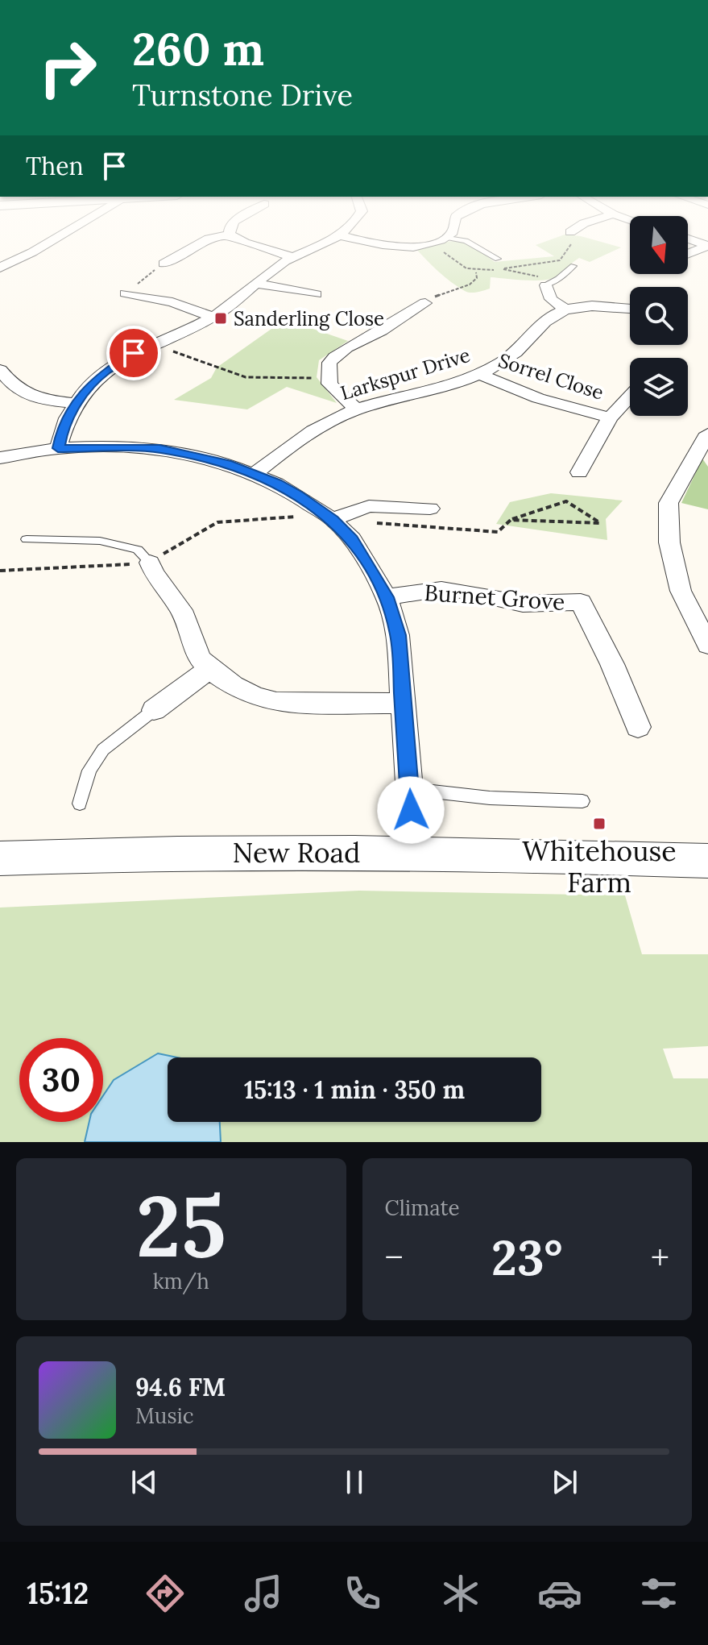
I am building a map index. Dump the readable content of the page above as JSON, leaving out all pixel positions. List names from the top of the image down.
{
  "streets": {
    "street": [
      "Larkspur Drive",
      "Sorrel Close",
      "Burnet Grove",
      "New Road"
    ]
  },
  "crossings": [
    ["Larkspur Drive", "Sorrel Close"]
  ],
  "places": {
    "transit": ["Sanderling Close", "Whitehouse Farm"]
  },
  "north": "bottom",
  "page": {
    "turn": ["260 m", "Turnstone Drive"],
    "then": "Then",
    "limit": "30",
    "trip": "15:13 · 1 min · 350 m",
    "tile": [
      ["25", "km/h"],
      "Climate"
    ],
    "heat": ["−", "23°", "+"],
    "song": ["94.6 FM", "Music"],
    "tabs": "15:12"
  }
}
